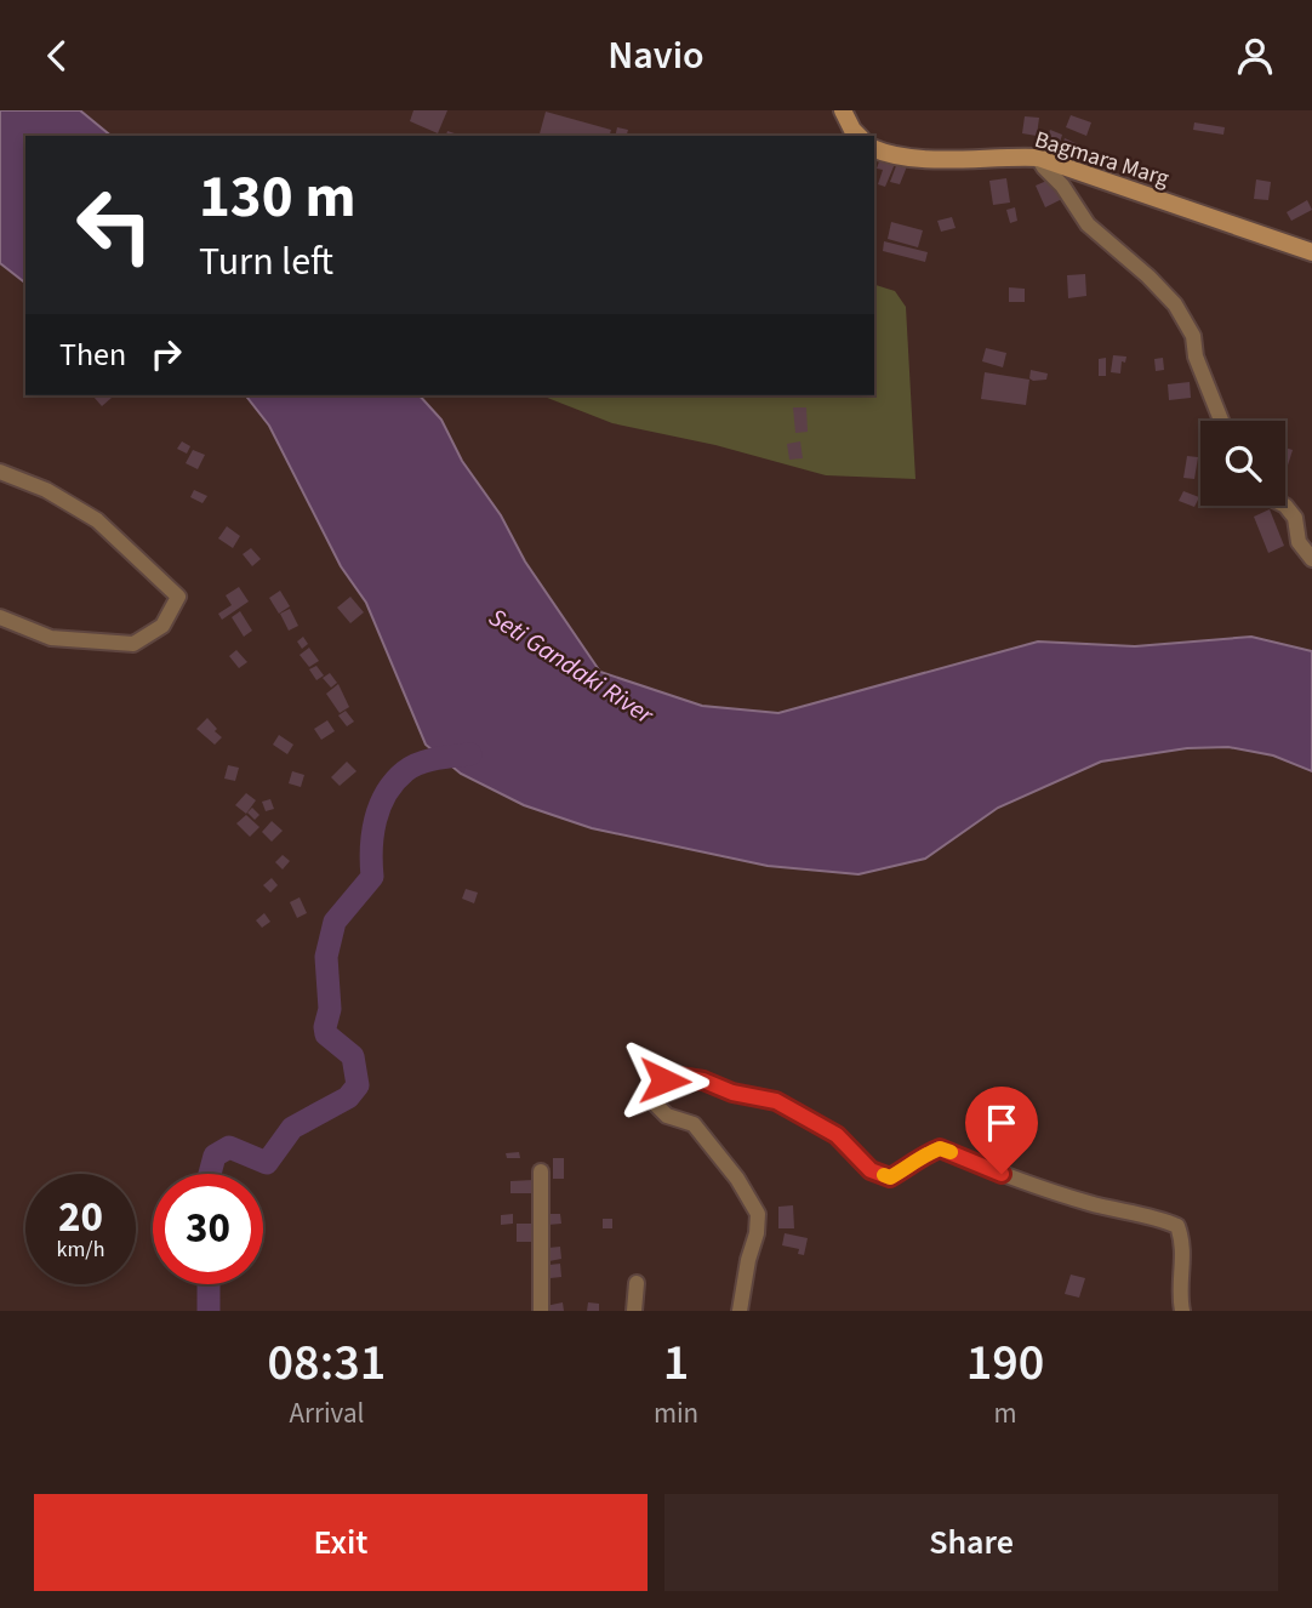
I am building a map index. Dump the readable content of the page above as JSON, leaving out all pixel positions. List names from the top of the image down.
{
  "streets": {
    "main road": ["Bagmara Marg"]
  },
  "water": ["Seti Gandaki River"],
  "page": {
    "header": "Navio",
    "turn": ["130 m", "Turn left"],
    "then": "Then",
    "speed": "20 km/h",
    "limit": "30",
    "eta": [
      "08:31",
      "Arrival",
      "1",
      "min",
      "190",
      "m"
    ],
    "buttons": ["Exit", "Share"]
  }
}
